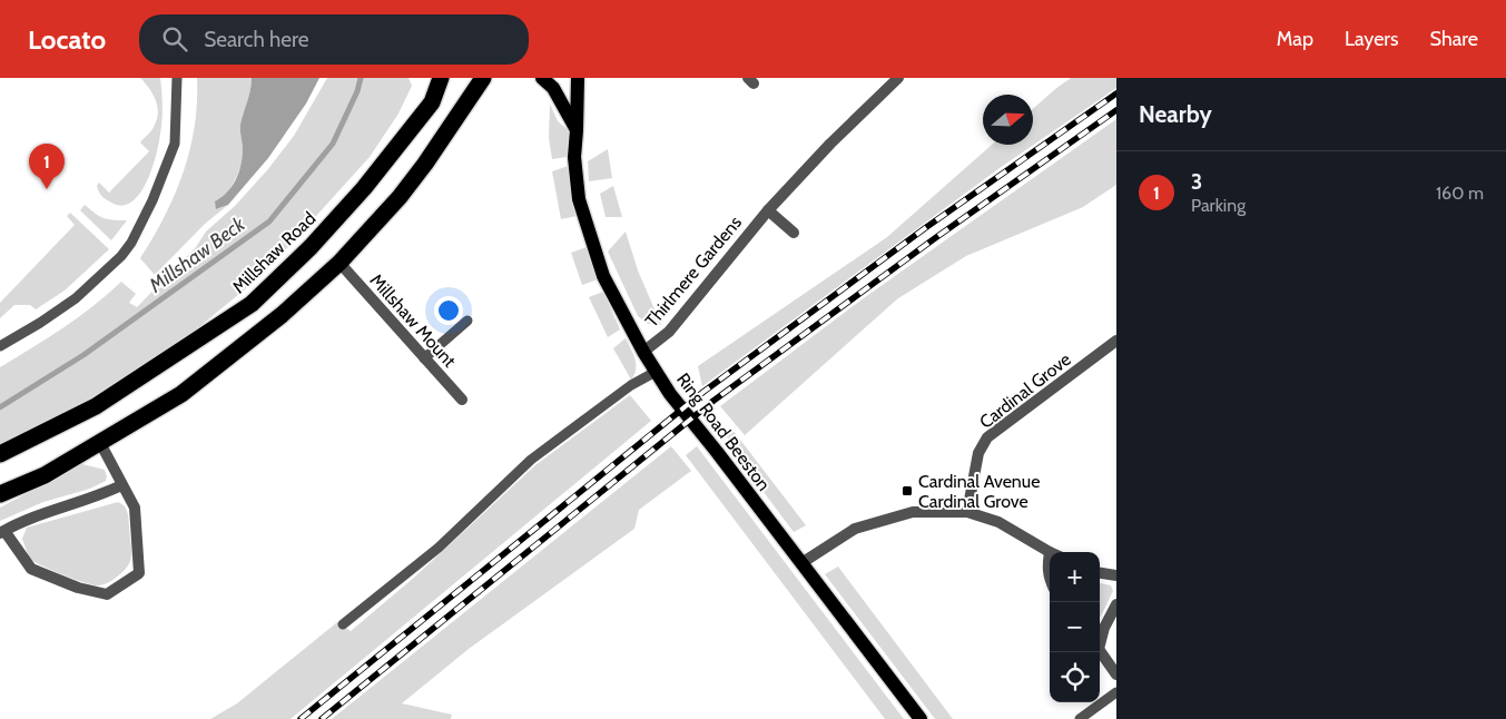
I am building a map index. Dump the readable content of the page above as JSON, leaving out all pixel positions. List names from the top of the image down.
{
  "streets": {
    "highway": ["Millshaw Road"],
    "main road": ["Ring Road Beeston"],
    "street": ["Thirlmere Gardens", "Millshaw Mount", "Cardinal Grove"]
  },
  "crossings": [
    ["Thirlmere Gardens", "Ring Road Beeston"]
  ],
  "water": ["Millshaw Beck"],
  "places": {
    "transit": ["Cardinal Avenue Cardinal Grove"]
  },
  "north": "right",
  "page": {
    "header": "Locato",
    "search": "Search here",
    "nav": ["Map", "Layers", "Share"],
    "heading": "Nearby",
    "pins": "1",
    "list": [
      {
        "mark": "1",
        "name": "3",
        "note": "Parking",
        "value": "160 m"
      }
    ],
    "map_buttons": ["+", "−"]
  }
}
